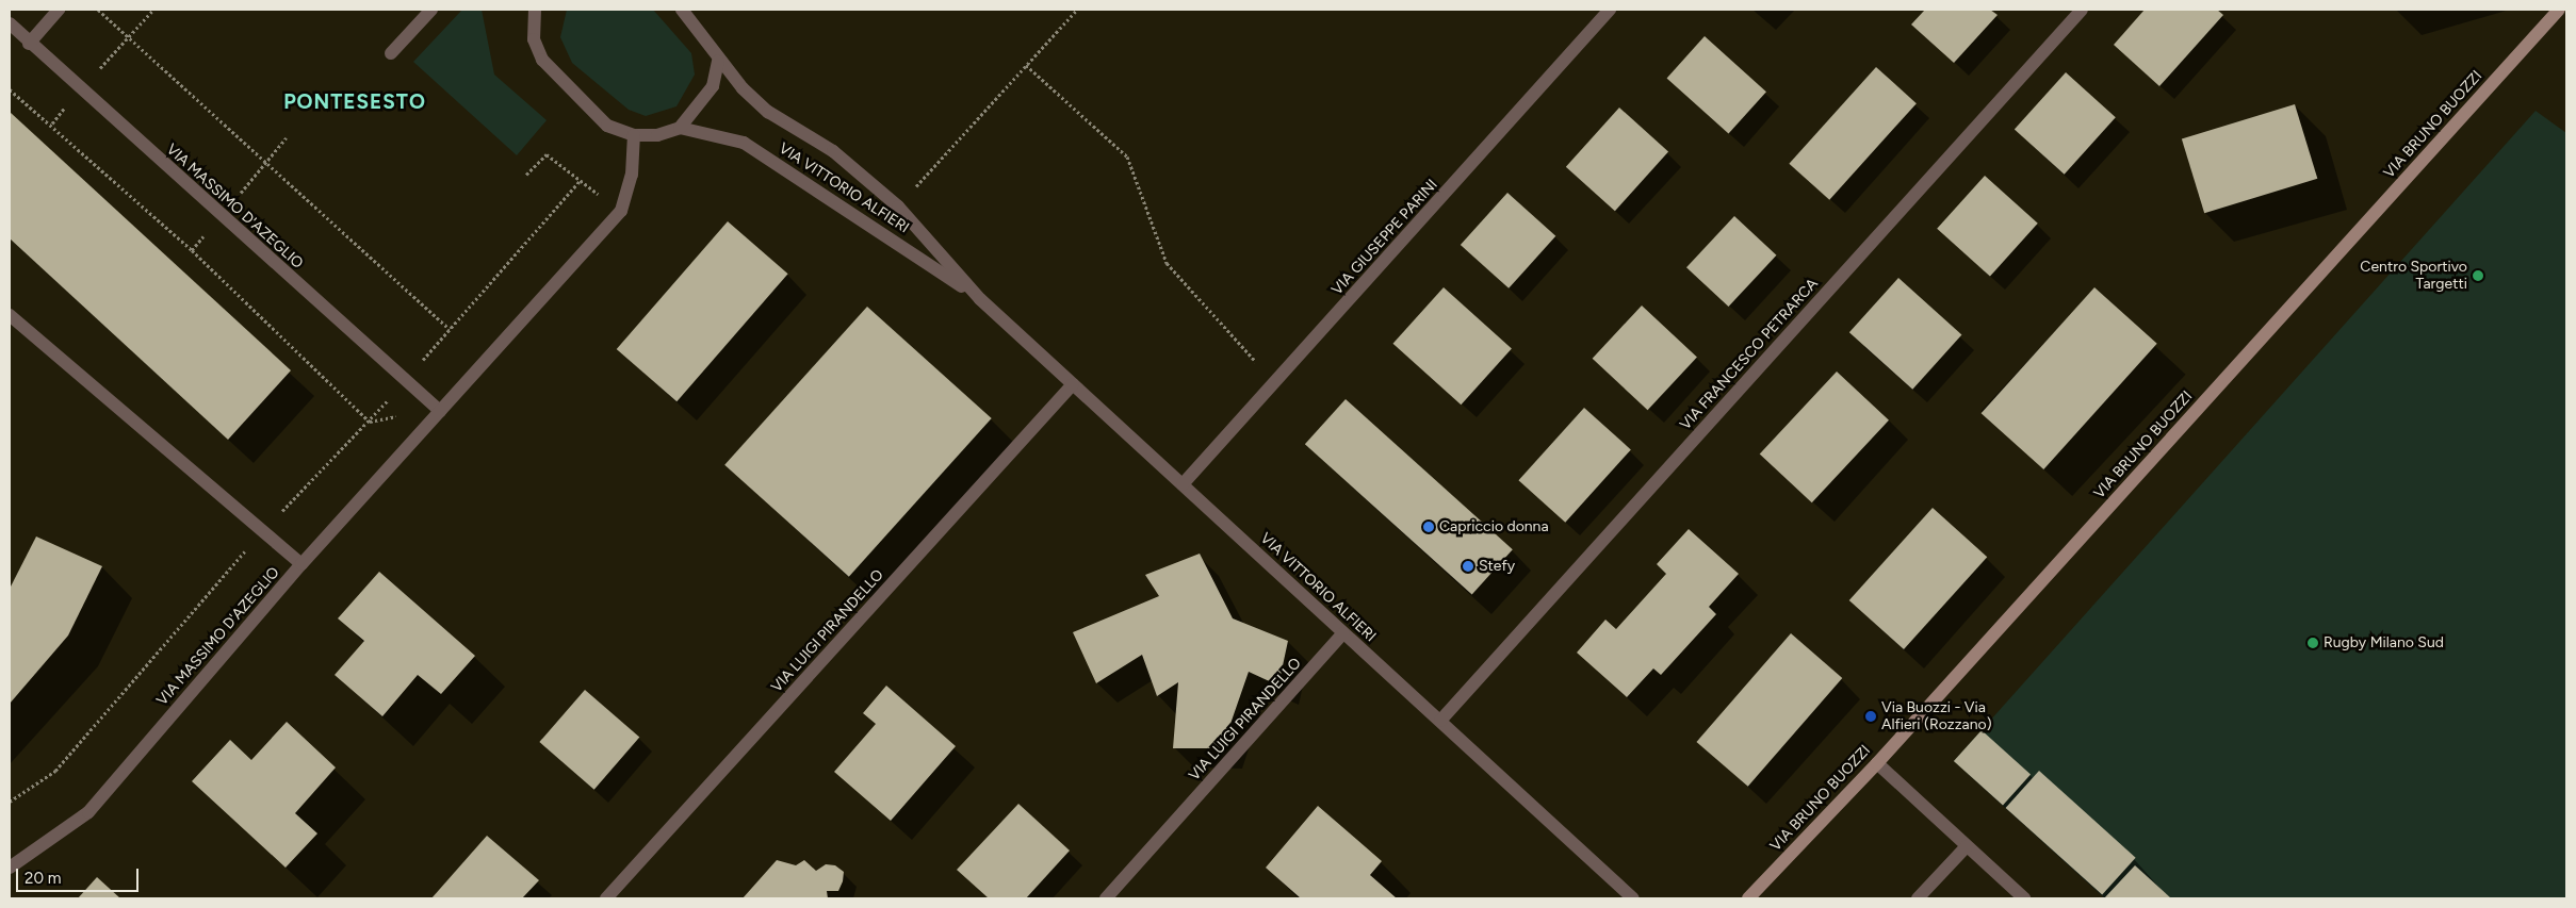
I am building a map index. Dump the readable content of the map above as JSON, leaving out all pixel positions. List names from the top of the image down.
{
  "streets": {
    "main road": ["VIA BRUNO BUOZZI"],
    "street": [
      "VIA VITTORIO ALFIERI",
      "VIA MASSIMO D'AZEGLIO",
      "VIA GIUSEPPE PARINI",
      "VIA FRANCESCO PETRARCA",
      "VIA LUIGI PIRANDELLO"
    ]
  },
  "crossings": [
    ["VIA VITTORIO ALFIERI", "VIA MASSIMO D'AZEGLIO"],
    ["VIA VITTORIO ALFIERI", "VIA GIUSEPPE PARINI"],
    ["VIA VITTORIO ALFIERI", "VIA FRANCESCO PETRARCA"],
    ["VIA VITTORIO ALFIERI", "VIA LUIGI PIRANDELLO"]
  ],
  "districts": ["PONTESESTO"],
  "places": [
    "Centro Sportivo Targetti",
    "Capriccio donna",
    "Stefy",
    "Rugby Milano Sud",
    "Via Buozzi - Via Alfieri (Rozzano)"
  ],
  "scale_bar": "20 m"
}
